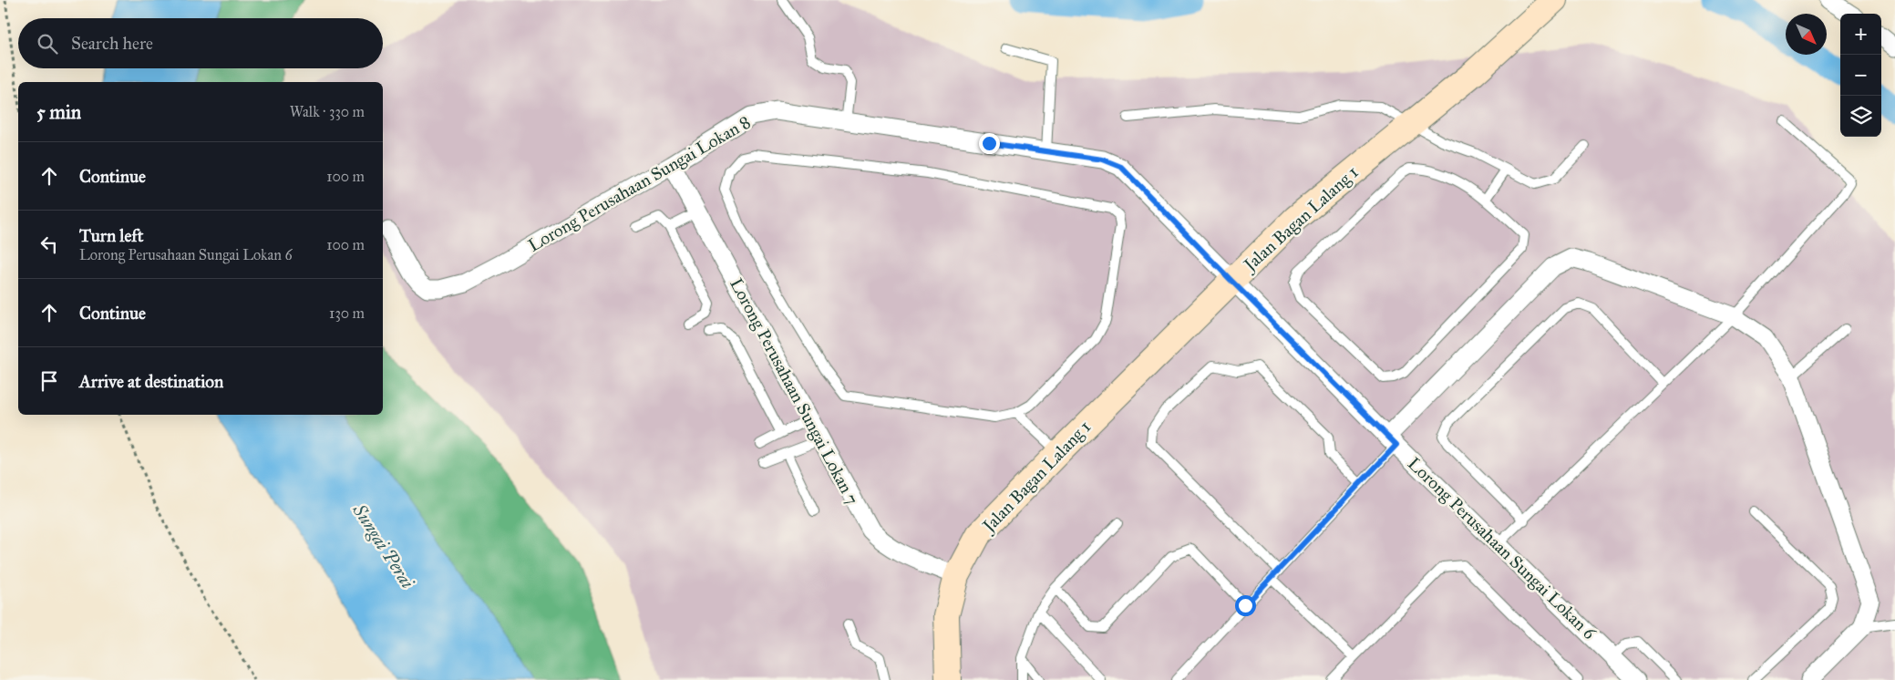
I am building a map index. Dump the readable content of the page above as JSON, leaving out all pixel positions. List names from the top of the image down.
{
  "streets": {
    "main road": ["Jalan Bagan Lalang 1"],
    "street": ["Lorong Perusahaan Sungai Lokan 8", "Lorong Perusahaan Sungai Lokan 7", "Lorong Perusahaan Sungai Lokan 6"]
  },
  "crossings": [
    ["Lorong Perusahaan Sungai Lokan 8", "Jalan Bagan Lalang 1"],
    ["Lorong Perusahaan Sungai Lokan 8", "Lorong Perusahaan Sungai Lokan 7"],
    ["Lorong Perusahaan Sungai Lokan 8", "Lorong Perusahaan Sungai Lokan 6"],
    ["Jalan Bagan Lalang 1", "Lorong Perusahaan Sungai Lokan 7"],
    ["Jalan Bagan Lalang 1", "Lorong Perusahaan Sungai Lokan 6"]
  ],
  "water": ["Sungai Perai"],
  "north": "bottom right",
  "page": {
    "map_buttons": ["+", "−"],
    "search": "Search here",
    "heading": ["5 min", "Walk · 330 m"],
    "list": [
      ["Continue", "100 m"],
      ["Turn left", "Lorong Perusahaan Sungai Lokan 6", "100 m"],
      ["Continue", "130 m"],
      "Arrive at destination"
    ]
  }
}
